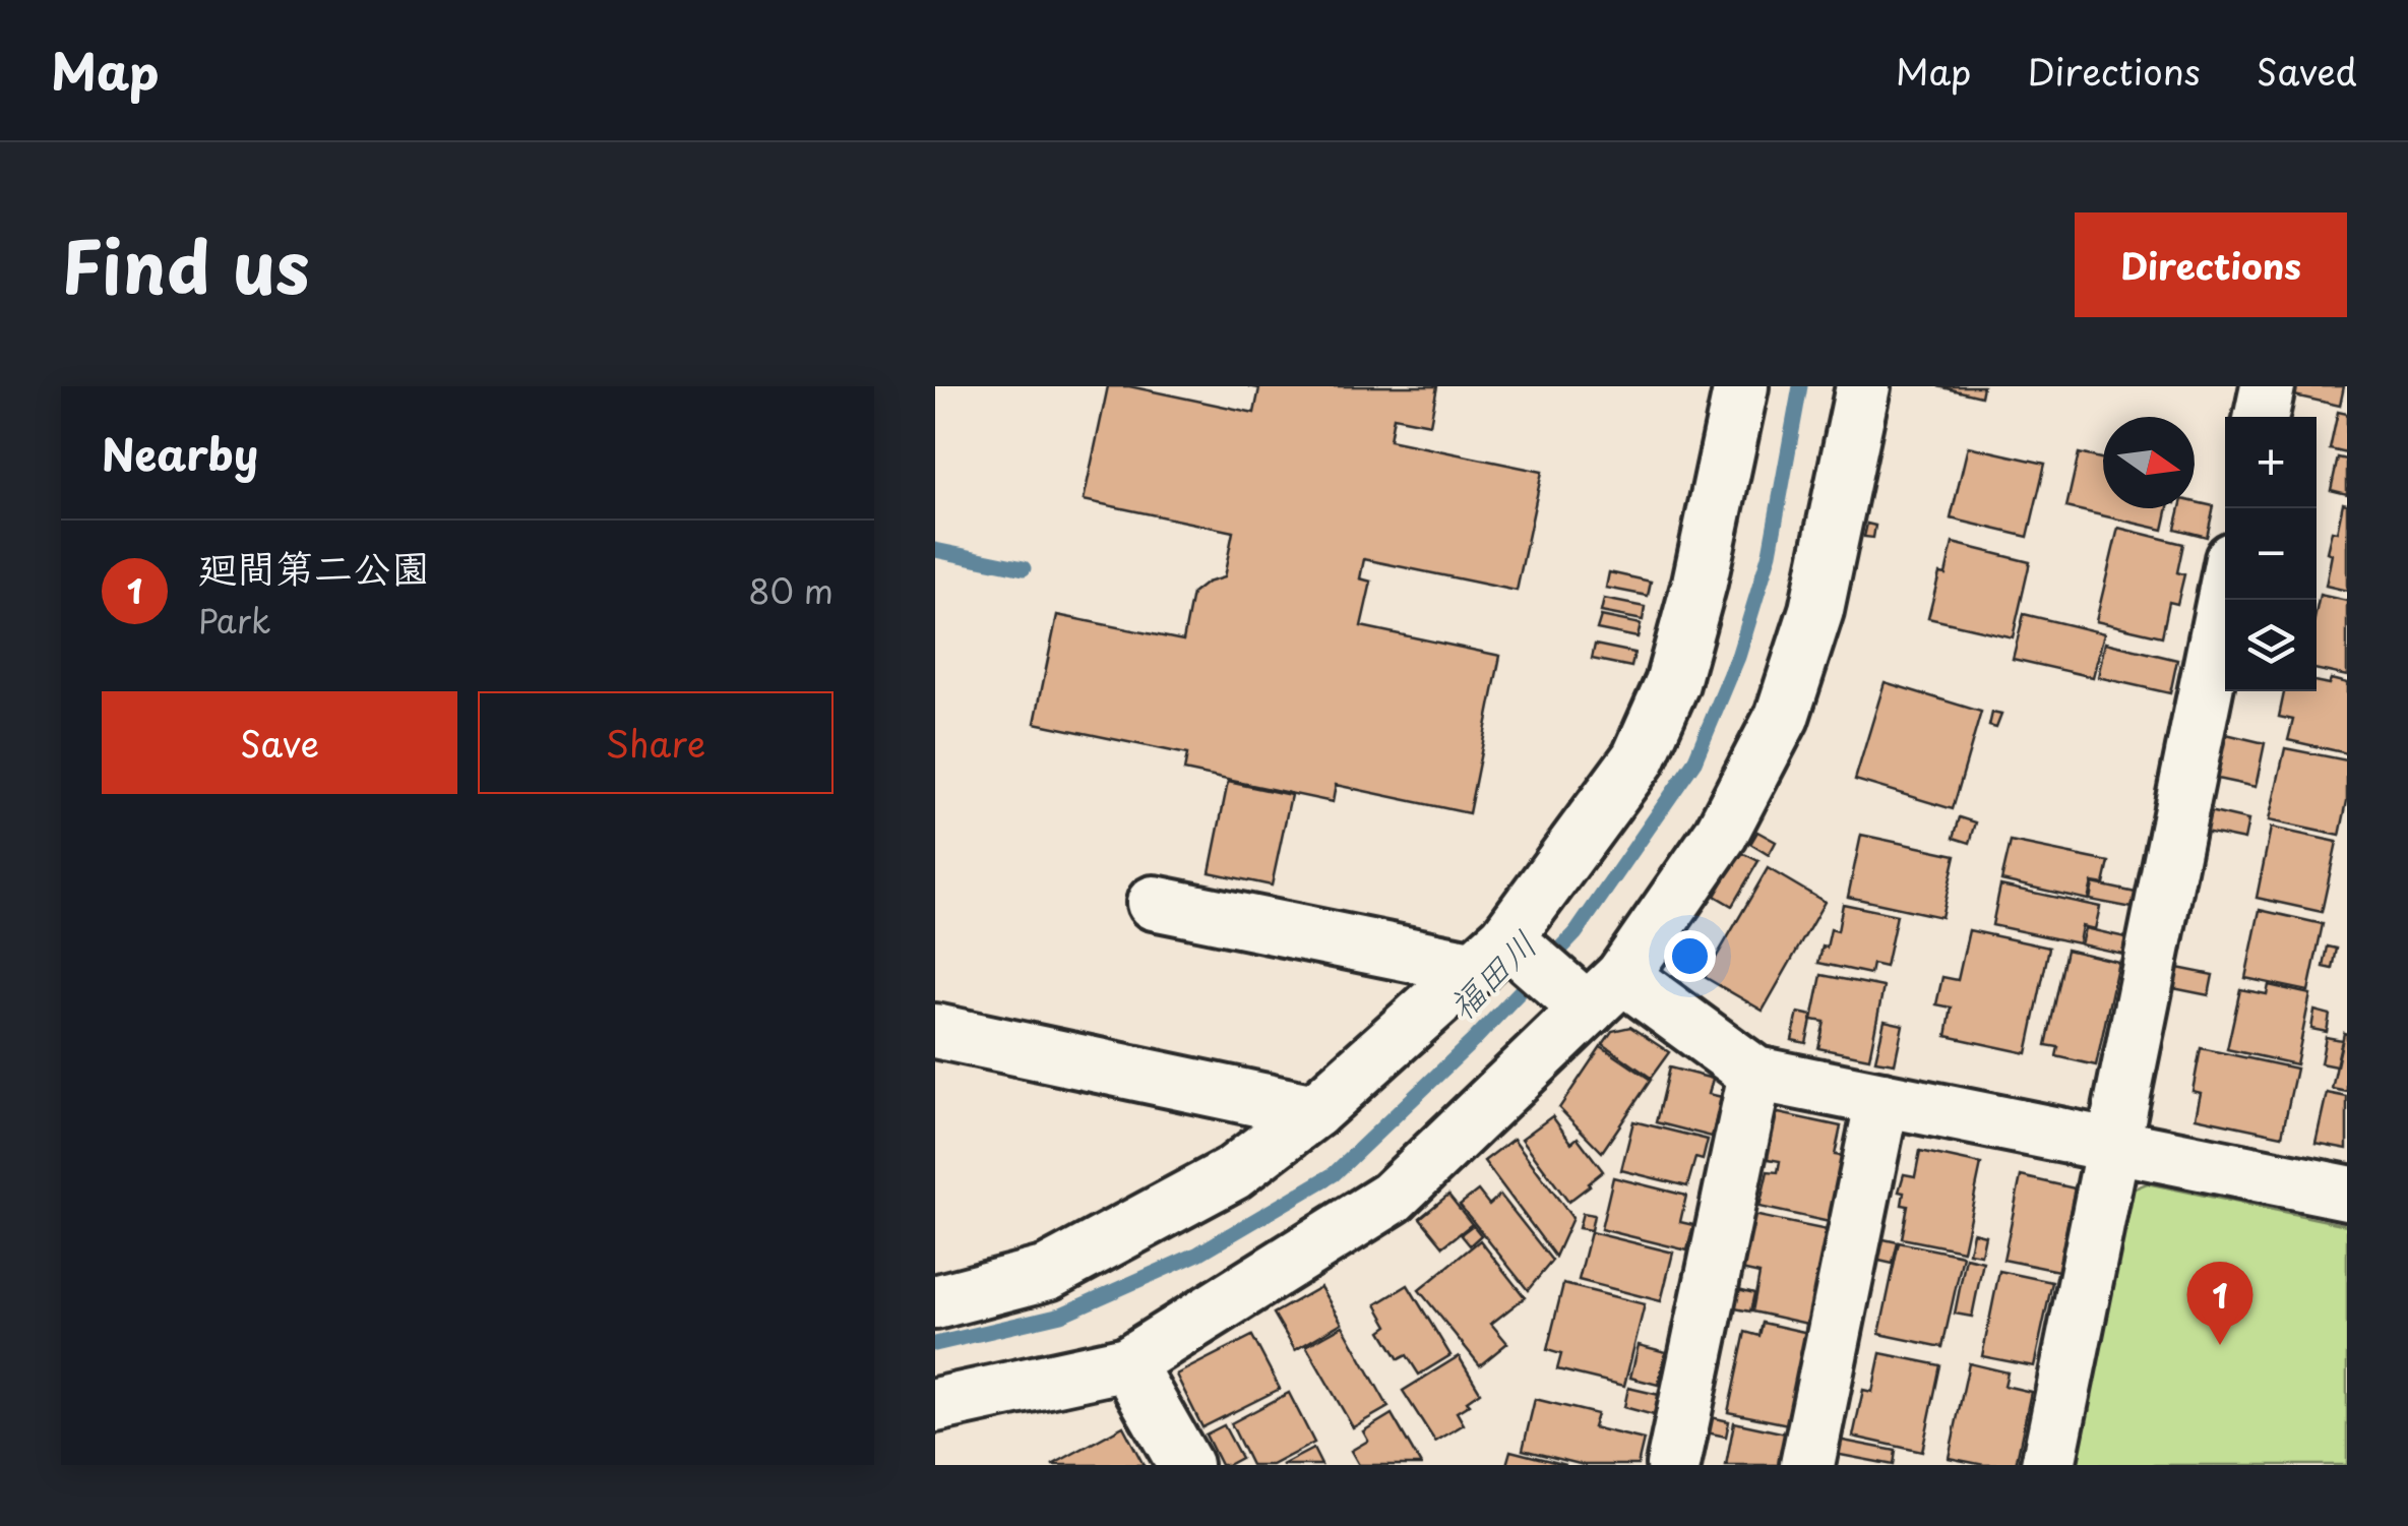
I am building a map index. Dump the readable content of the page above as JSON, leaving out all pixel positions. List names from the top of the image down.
{
  "water": ["福田川"],
  "north": "right",
  "page": {
    "header": "Map",
    "nav": ["Map", "Directions", "Saved"],
    "title": "Find us",
    "buttons": [
      "Directions",
      ["Save", "Share"]
    ],
    "heading": "Nearby",
    "map_buttons": ["+", "−"],
    "list": [
      {
        "mark": "1",
        "name": "廻間第二公園",
        "note": "Park",
        "value": "80 m"
      }
    ],
    "pins": "1"
  }
}
